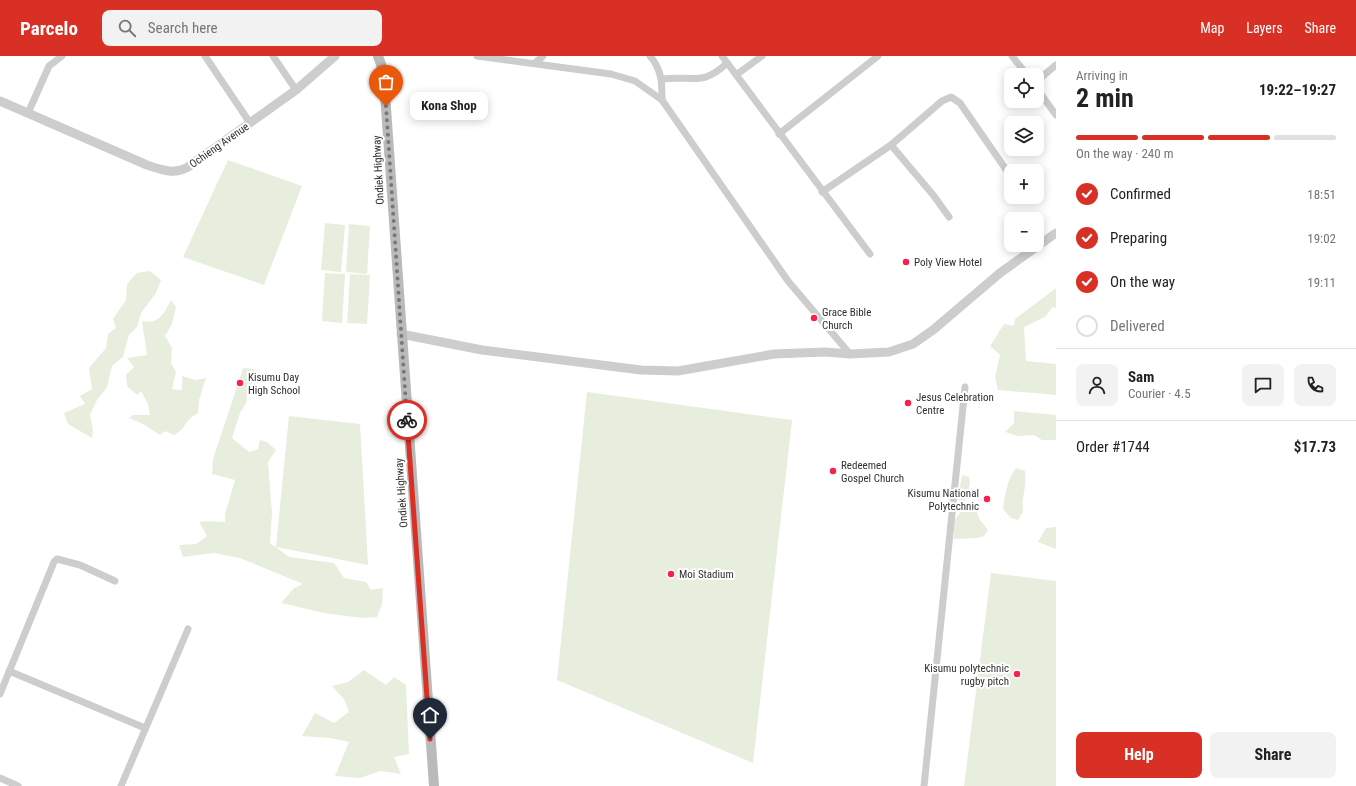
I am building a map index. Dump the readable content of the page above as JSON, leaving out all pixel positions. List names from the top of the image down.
{
  "streets": {
    "main road": ["Ondiek Highway"],
    "street": ["Ochieng Avenue"]
  },
  "places": [
    "Kona Shop",
    "Poly View Hotel",
    "Grace Bible Church",
    "Kisumu Day High School",
    "Jesus Celebration Centre",
    "Redeemed Gospel Church",
    "Kisumu National Polytechnic",
    "Moi Stadium",
    "Kisumu polytechnic rugby pitch"
  ],
  "page": {
    "header": "Parcelo",
    "search": "Search here",
    "nav": ["Map", "Layers", "Share"],
    "heading": ["2 min", "Arriving in", "19:22–19:27"],
    "panel": [
      "Sam",
      "Courier · 4.5",
      "Order #1744",
      "$17.73"
    ],
    "map_buttons": ["+", "−"],
    "bubble": "Kona Shop",
    "bar": "On the way · 240 m",
    "list": [
      ["Confirmed", "18:51"],
      ["Preparing", "19:02"],
      ["On the way", "19:11"],
      "Delivered"
    ],
    "buttons": ["Help", "Share"]
  }
}
